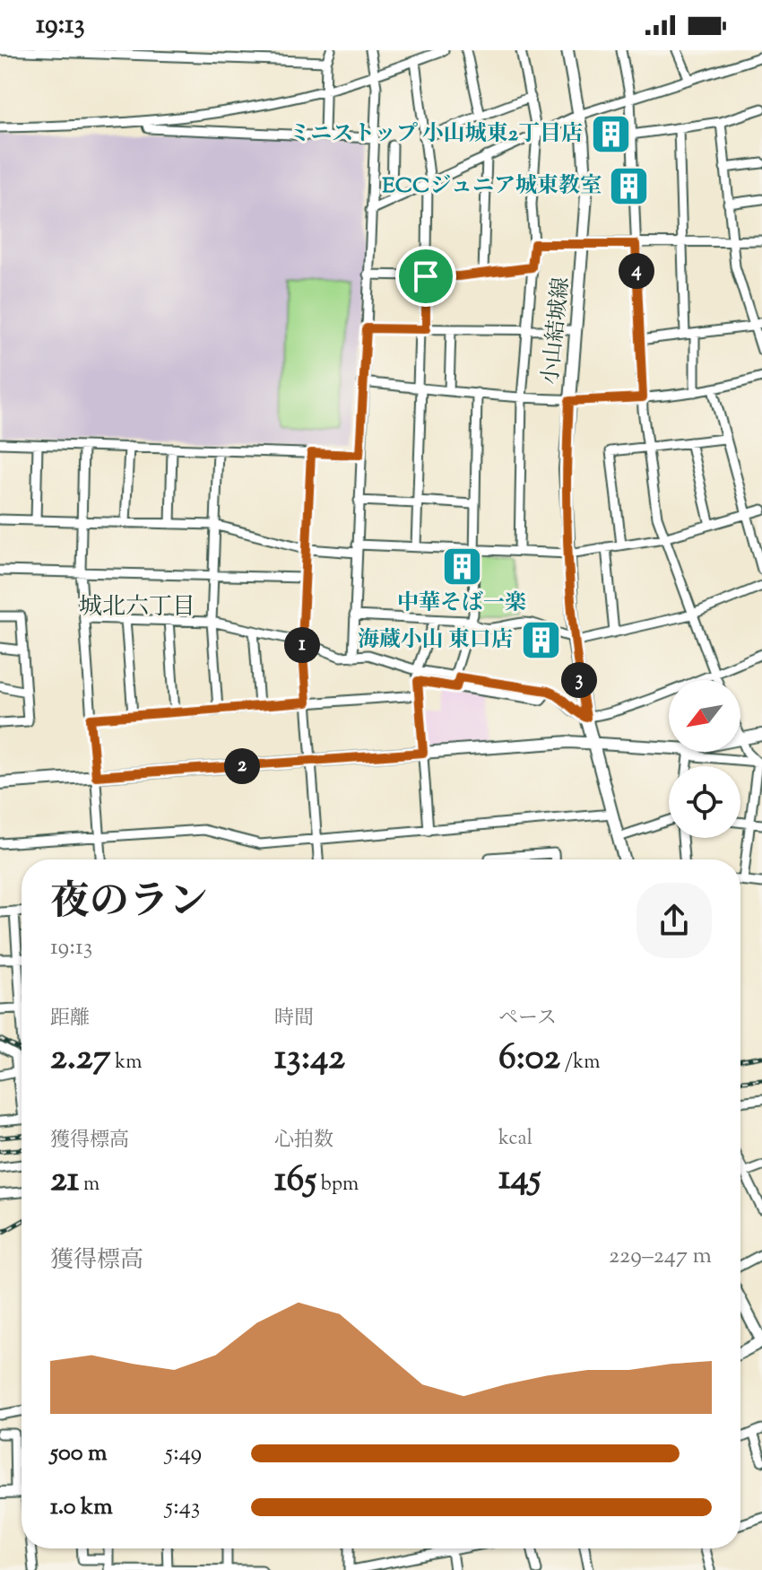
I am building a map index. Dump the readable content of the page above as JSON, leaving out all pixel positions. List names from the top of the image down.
{
  "streets": {
    "main road": ["小山結城線"]
  },
  "districts": ["城北六丁目"],
  "places": {
    "building": [
      "ミニストップ 小山城東2丁目店",
      "ECCジュニア城東教室",
      "中華そば一楽",
      "海蔵小山 東口店"
    ]
  },
  "north": "bottom left",
  "page": {
    "status": "19:13",
    "pins": [
      "4",
      "1",
      "3",
      "2"
    ],
    "heading": ["夜のラン", "19:13"],
    "stats": [
      ["距離", "2.27 km"],
      ["時間", "13:42"],
      ["ペース", "6:02 /km"],
      ["獲得標高", "21 m"],
      ["心拍数", "165 bpm"],
      ["kcal", "145"]
    ],
    "chart": ["獲得標高", "229–247 m"],
    "list": [
      {
        "name": "500 m",
        "note": "5:49"
      },
      {
        "name": "1.0 km",
        "note": "5:43"
      }
    ]
  }
}
